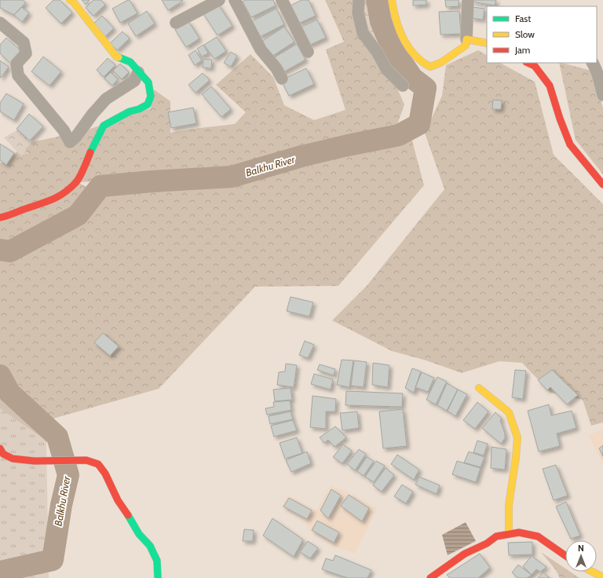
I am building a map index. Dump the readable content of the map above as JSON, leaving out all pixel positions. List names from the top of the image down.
{
  "water": ["Balkhu River"],
  "legend": ["Fast", "Slow", "Jam"],
  "north": "top"
}
